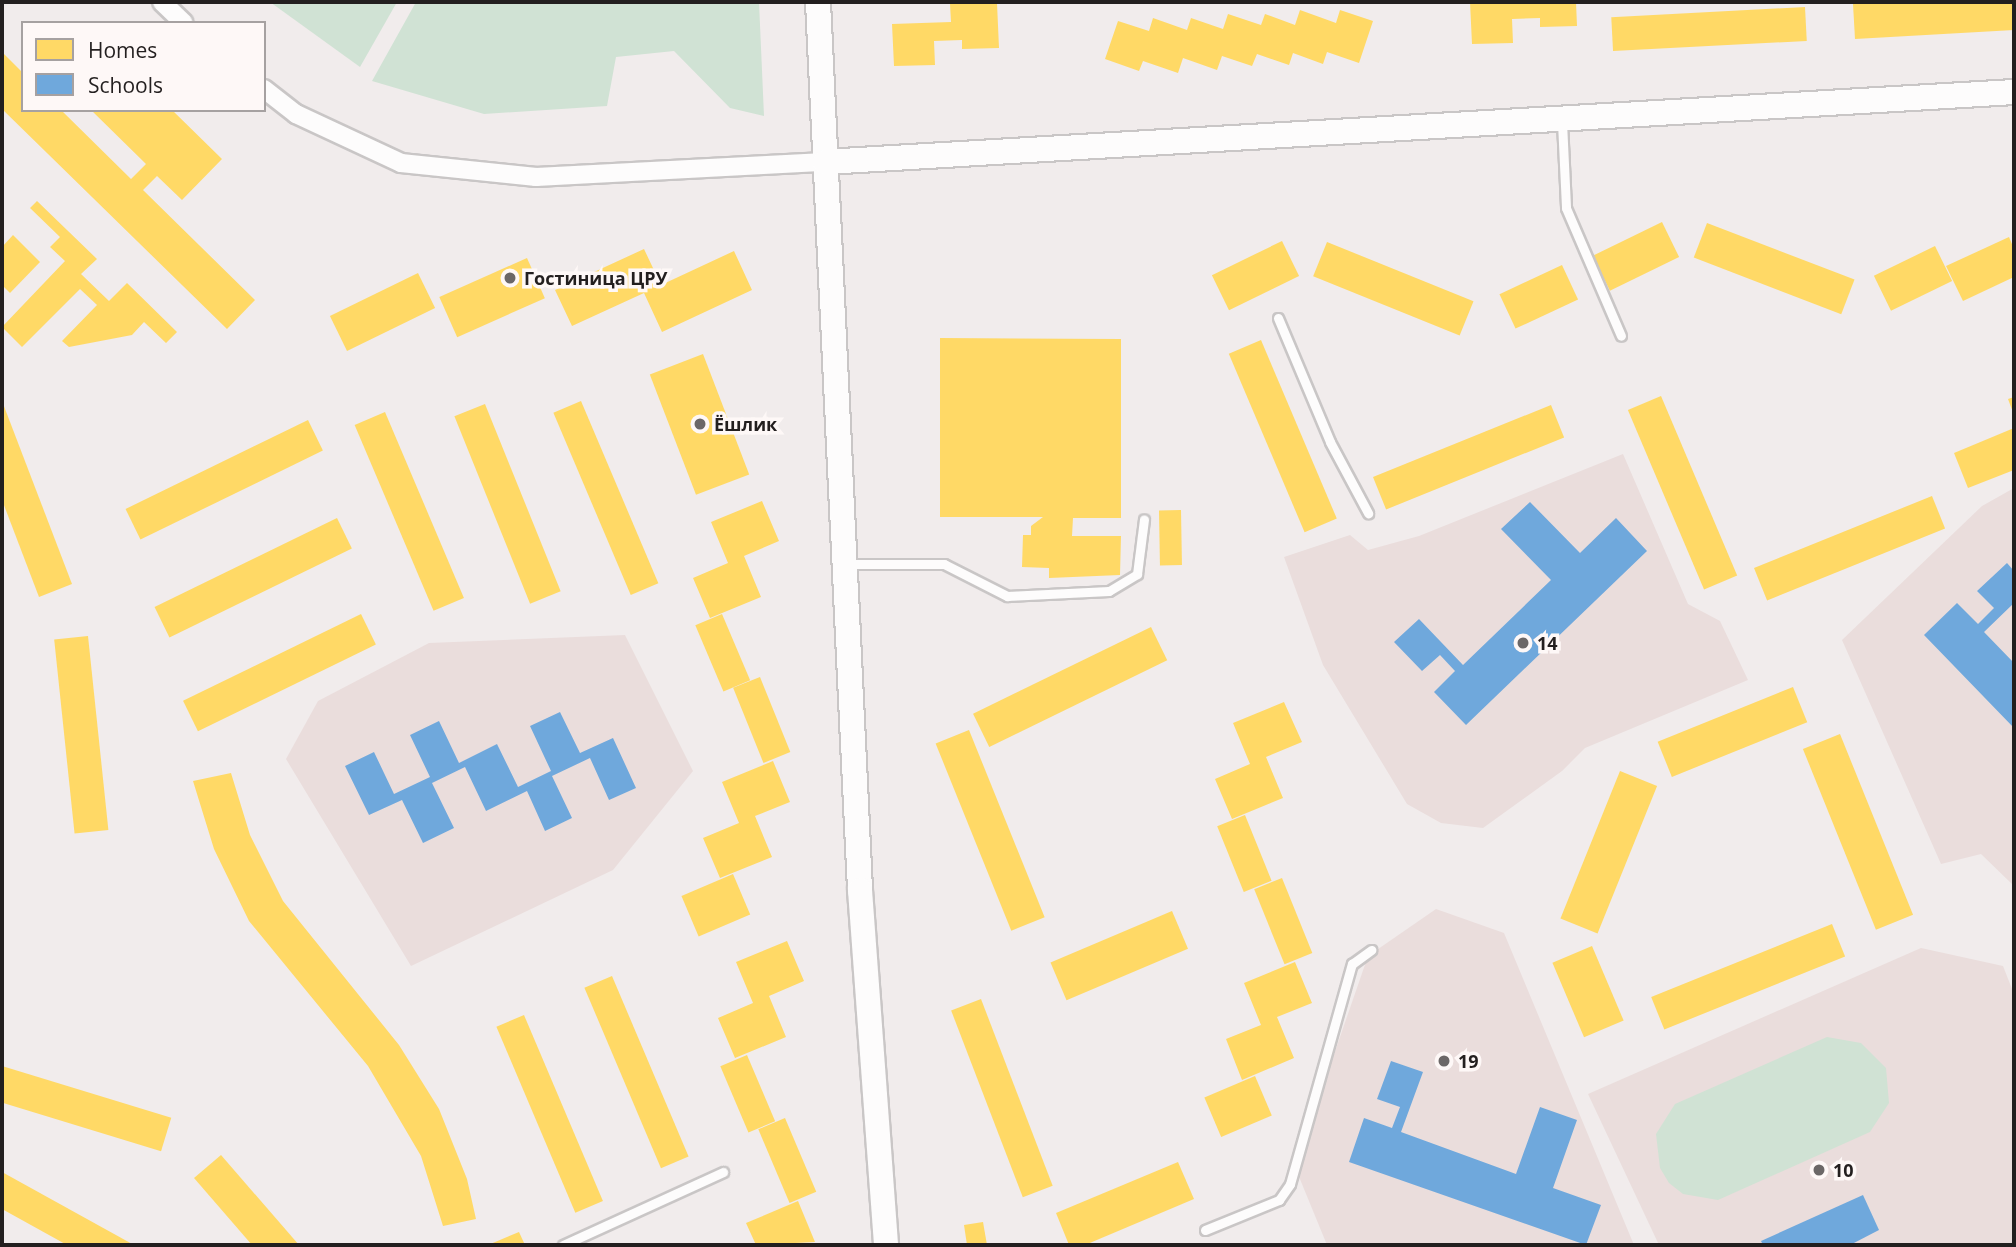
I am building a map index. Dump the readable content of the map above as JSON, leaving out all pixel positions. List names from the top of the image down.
{
  "places": [
    "Гостиница ЦРУ",
    "Ёшлик",
    "14",
    "19",
    "10"
  ],
  "legend": ["Homes", "Schools"]
}
